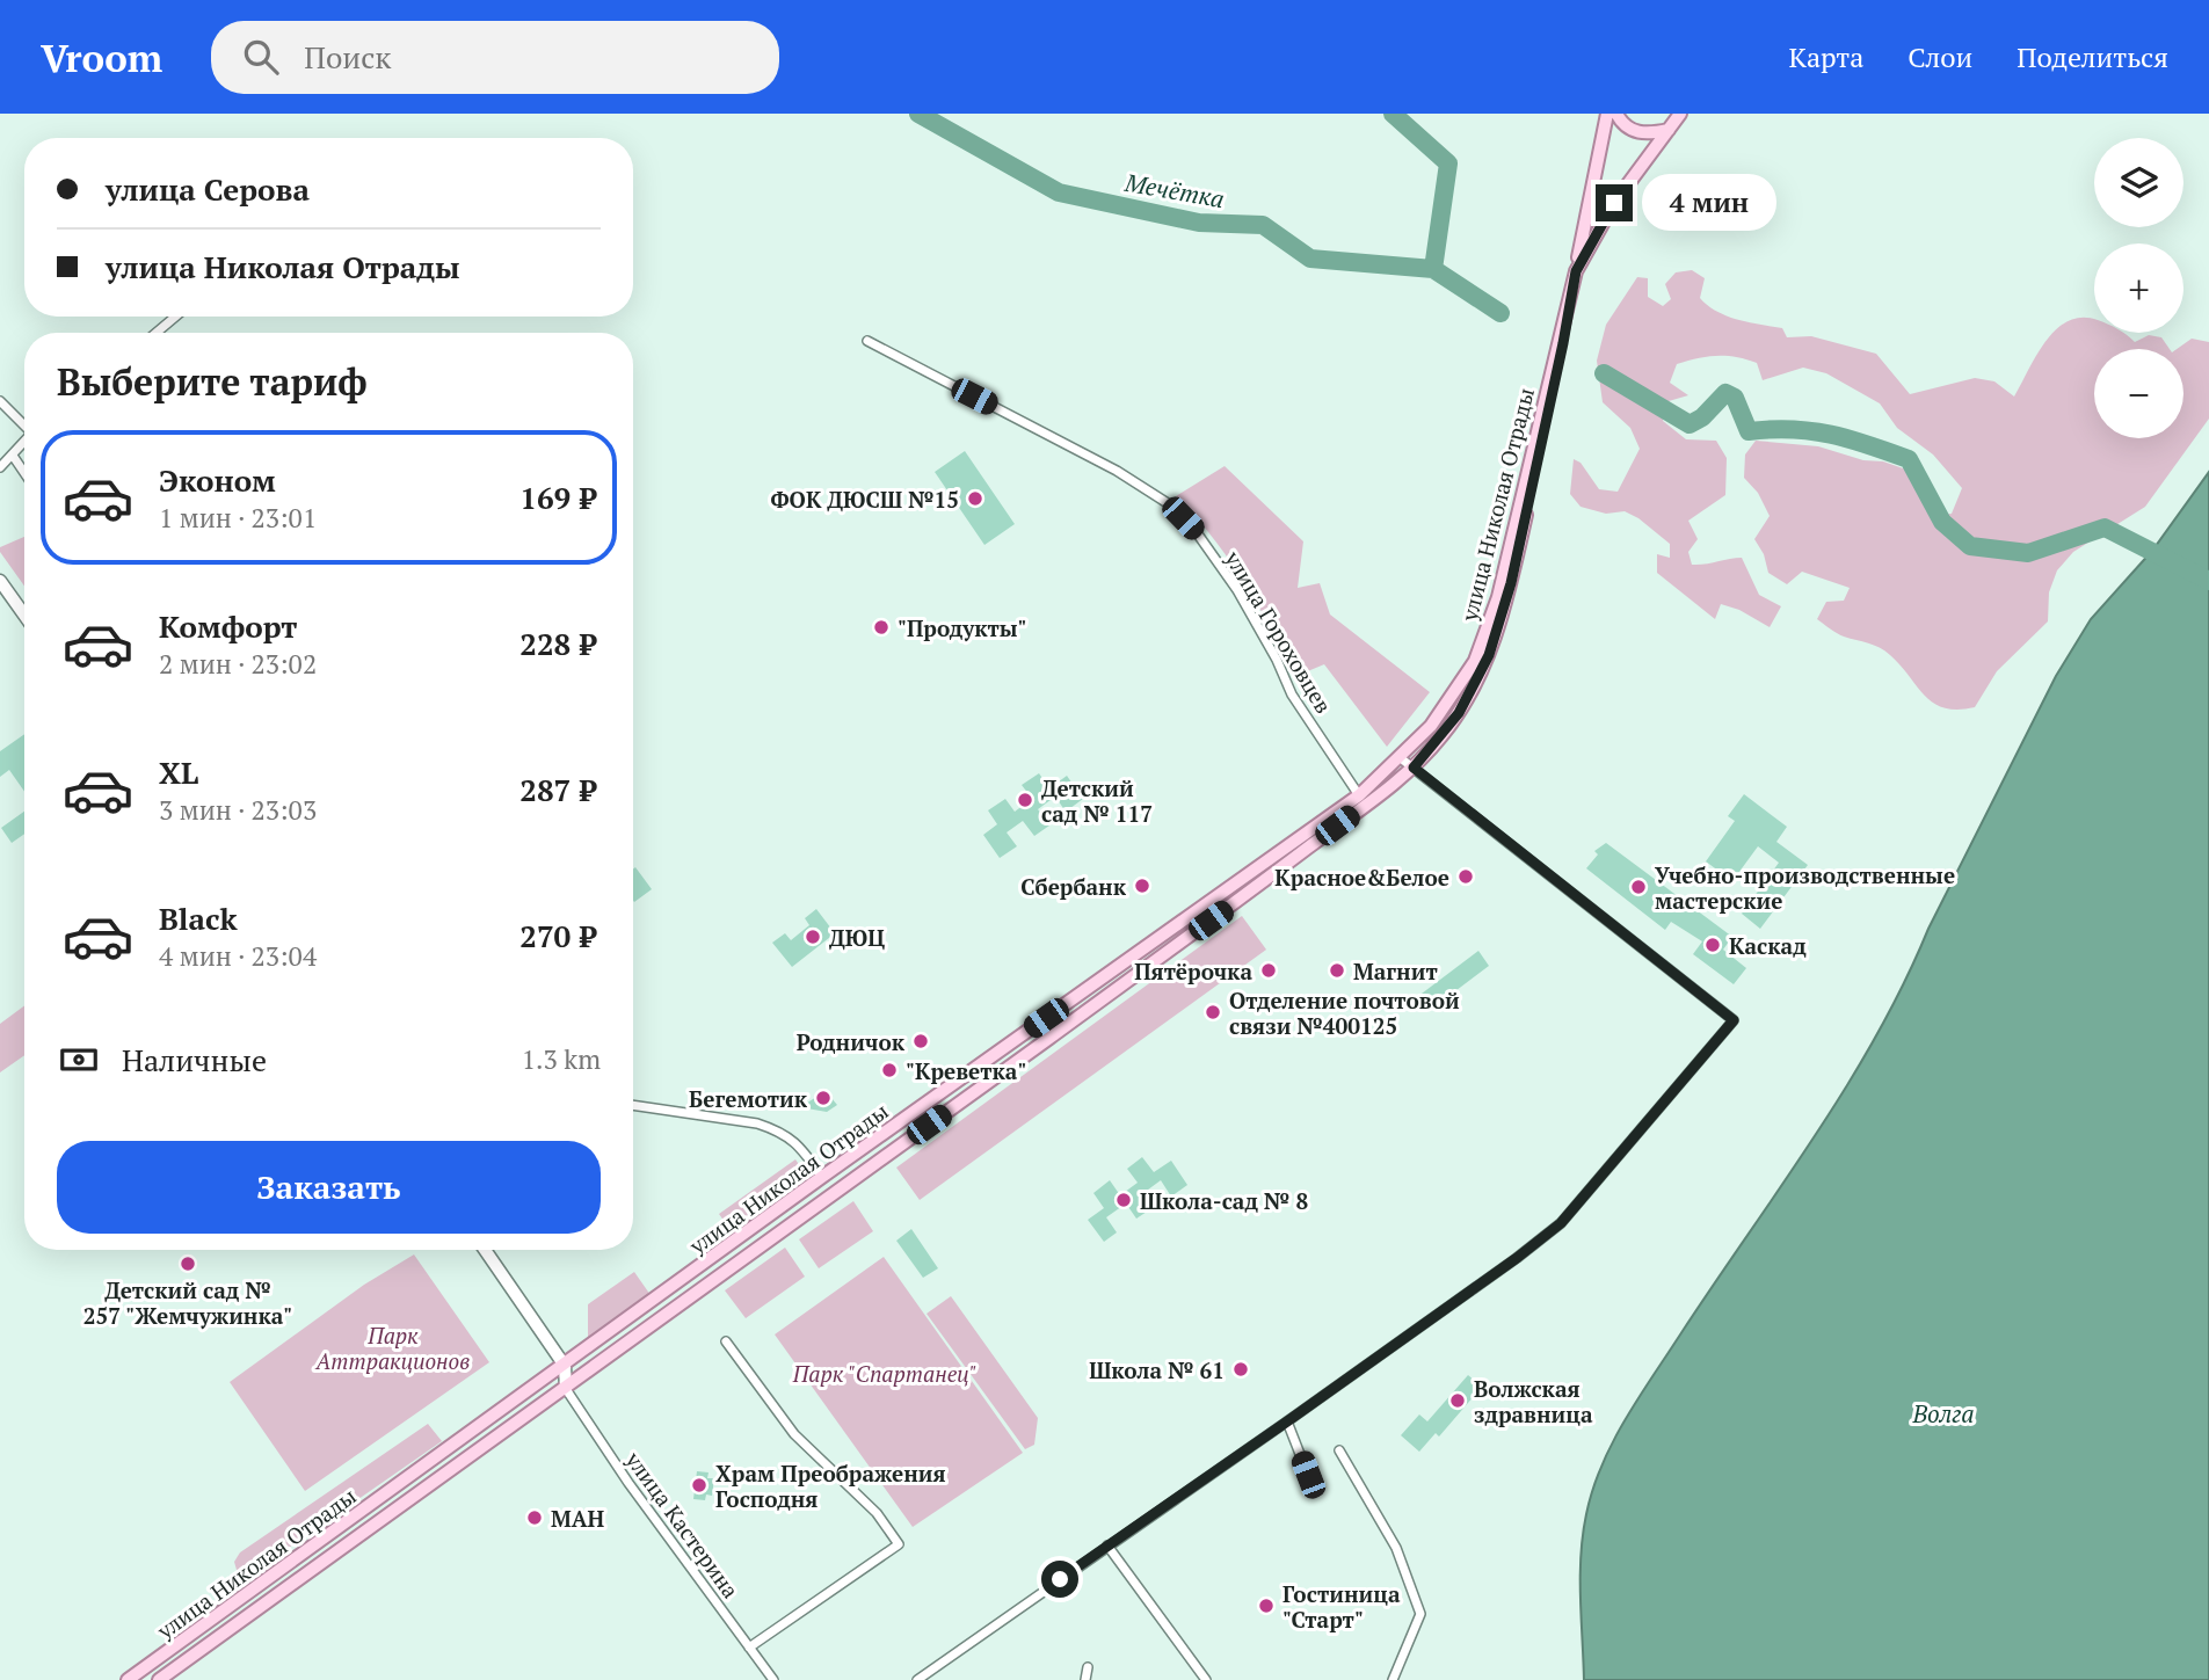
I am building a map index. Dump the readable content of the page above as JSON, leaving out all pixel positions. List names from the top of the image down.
{
  "streets": {
    "main road": ["улица Николая Отрады"],
    "street": ["улица Гороховцев", "улица Кастерина"]
  },
  "crossings": [
    ["улица Николая Отрады", "улица Гороховцев"],
    ["улица Николая Отрады", "улица Кастерина"]
  ],
  "water": ["Мечётка", "Волга"],
  "parks": ["Парк Аттракционов", "Парк \"Спартанец\""],
  "places": [
    "ФОК ДЮСШ №15",
    "\"Продукты\"",
    "Детский сад № 117",
    "Красное&Белое",
    "Сбербанк",
    "Учебно-производственные мастерские",
    "ДЮЦ",
    "Каскад",
    "Пятёрочка",
    "Магнит",
    "Отделение почтовой связи №400125",
    "Родничок",
    "\"Креветка\"",
    "Бегемотик",
    "Школа-сад № 8",
    "Детский сад № 257 \"Жемчужинка\"",
    "Школа № 61",
    "Волжская здравница",
    "Храм Преображения Господня",
    "МАН",
    "Гостиница \"Старт\""
  ],
  "page": {
    "header": "Vroom",
    "search": "Поиск",
    "nav": ["Карта", "Слои", "Поделиться"],
    "map_buttons": ["+", "−"],
    "banner": ["улица Серова", "улица Николая Отрады"],
    "bubble": "4 мин",
    "heading": "Выберите тариф",
    "list": [
      {
        "name": "Эконом",
        "note": "1 мин · 23:01",
        "value": "169 ₽"
      },
      {
        "name": "Комфорт",
        "note": "2 мин · 23:02",
        "value": "228 ₽"
      },
      {
        "name": "XL",
        "note": "3 мин · 23:03",
        "value": "287 ₽"
      },
      {
        "name": "Black",
        "note": "4 мин · 23:04",
        "value": "270 ₽"
      }
    ],
    "pay": ["Наличные", "1.3 km"],
    "buttons": "Заказать"
  }
}
